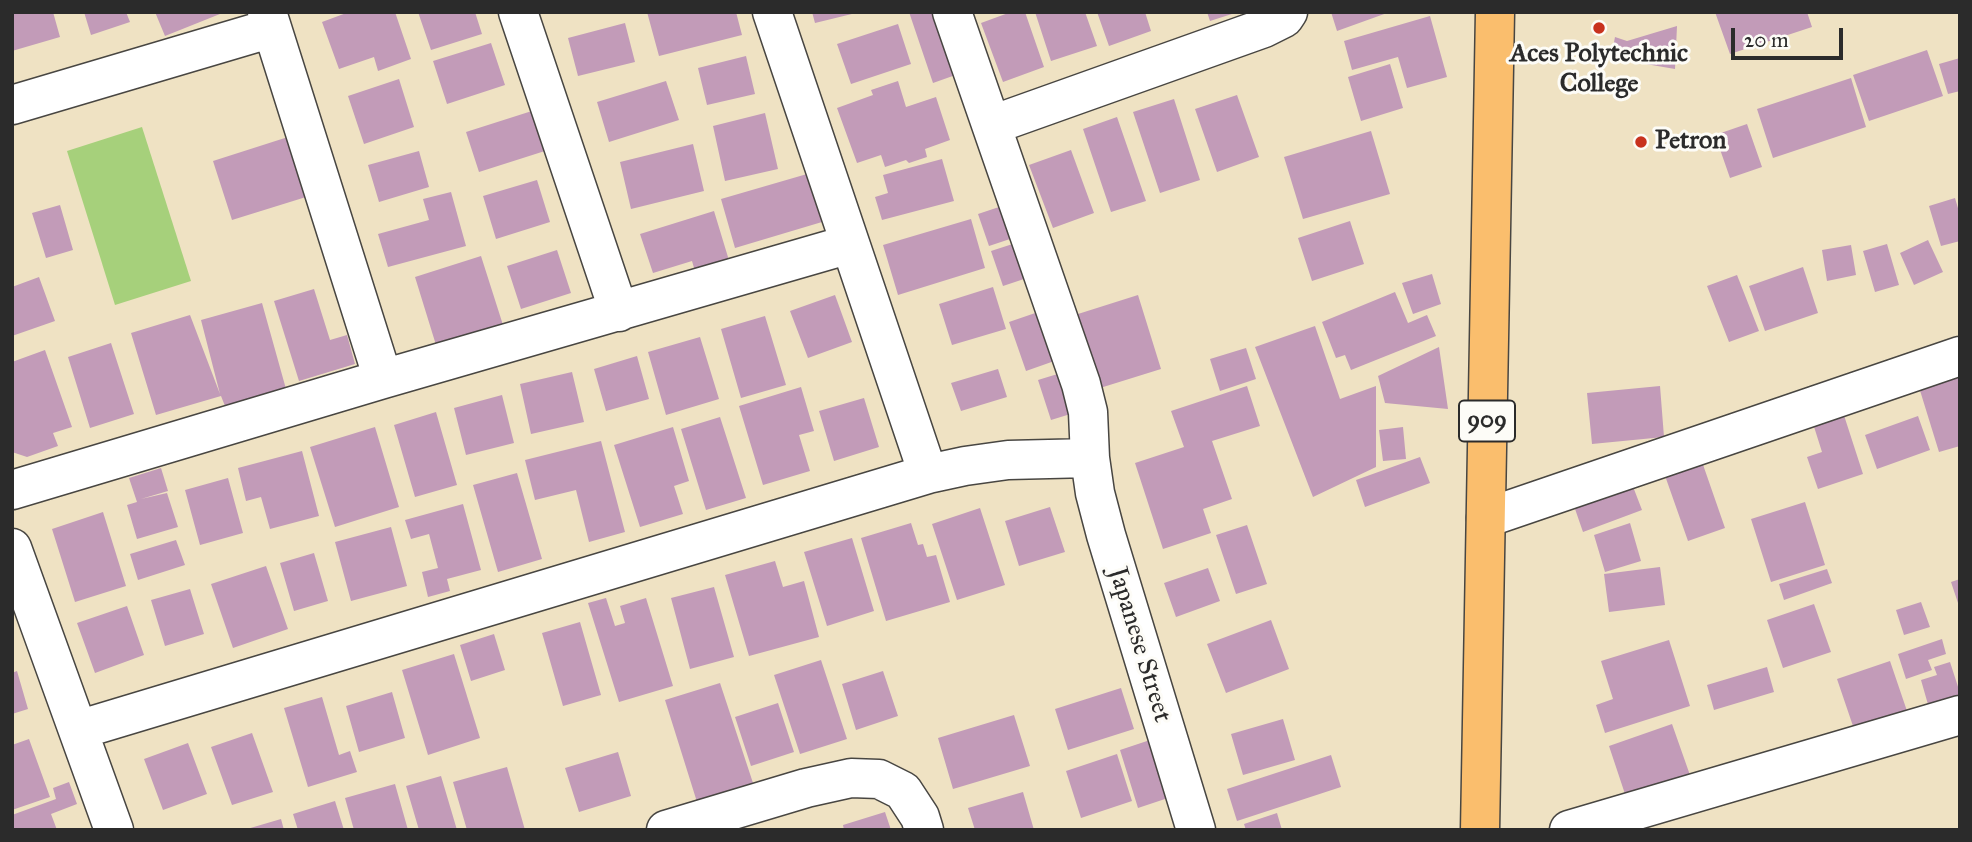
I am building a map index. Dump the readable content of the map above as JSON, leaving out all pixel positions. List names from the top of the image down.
{
  "streets": {
    "main road": ["909"],
    "street": ["Japanese Street"]
  },
  "places": ["Aces Polytechnic College", "Petron"],
  "scale_bar": "20 m"
}
